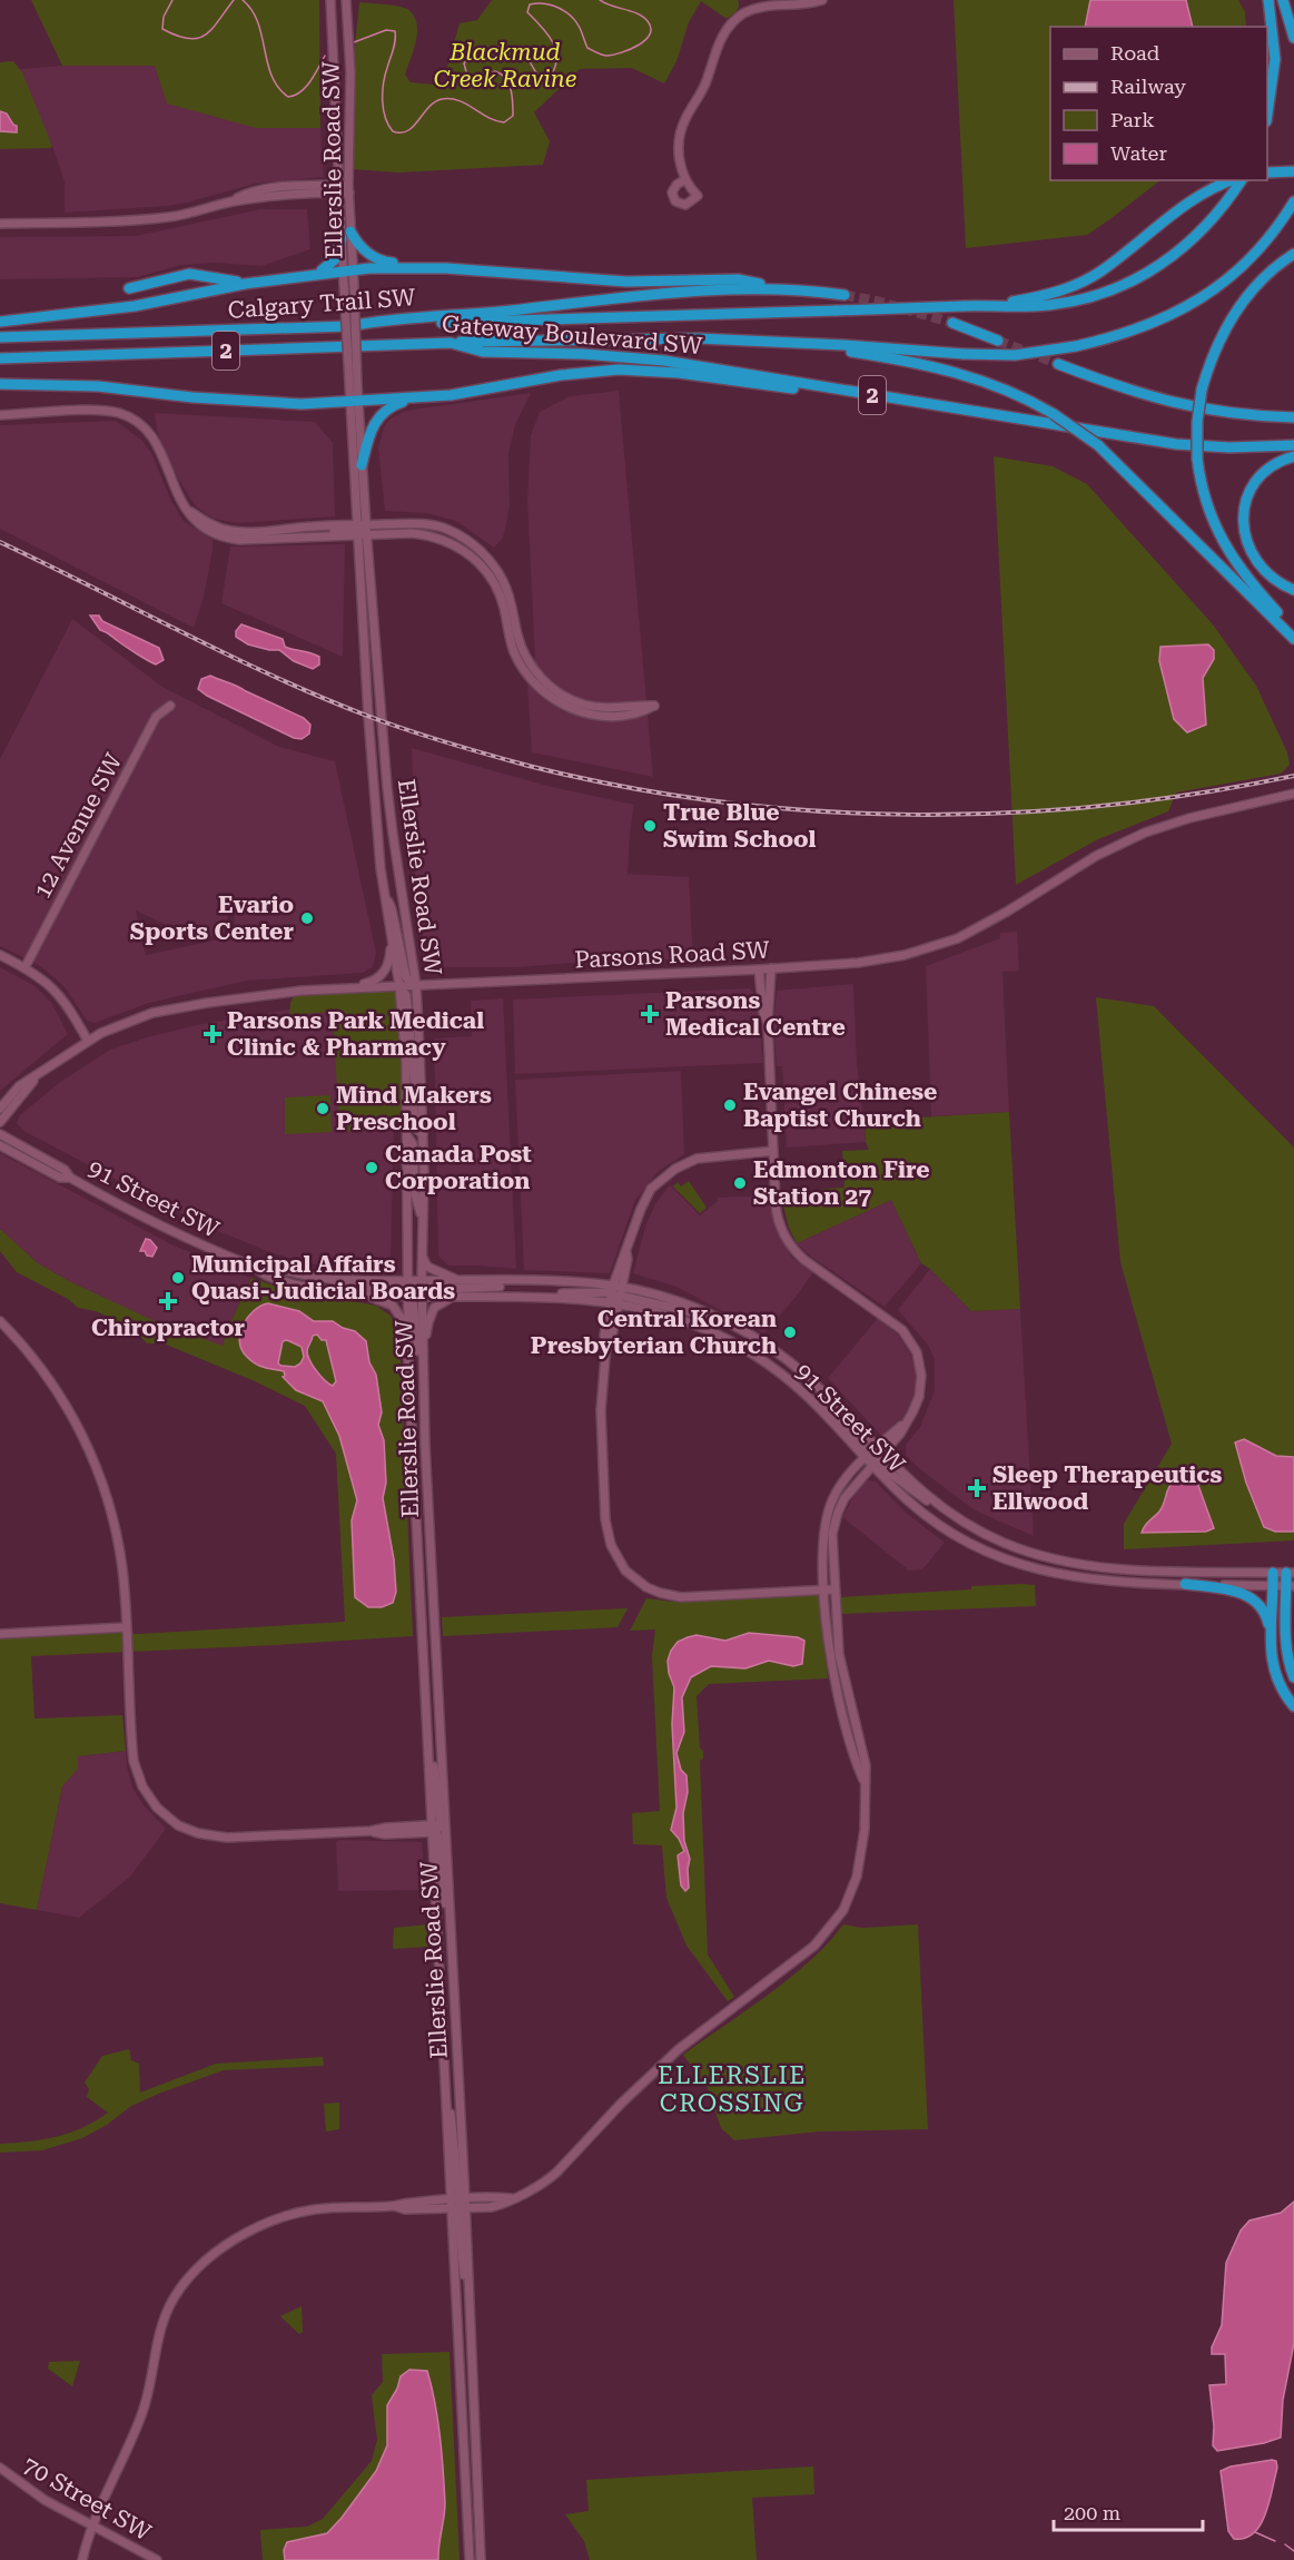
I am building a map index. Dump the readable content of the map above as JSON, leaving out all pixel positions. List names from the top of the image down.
{
  "streets": {
    "highway": ["Calgary Trail SW", "Gateway Boulevard SW", "2"],
    "main road": [
      "Ellerslie Road SW",
      "12 Avenue SW",
      "Parsons Road SW",
      "91 Street SW",
      "70 Street SW"
    ]
  },
  "crossings": [
    ["Ellerslie Road SW", "Parsons Road SW"],
    ["Ellerslie Road SW", "91 Street SW"]
  ],
  "districts": ["ELLERSLIE CROSSING"],
  "parks": ["Blackmud Creek Ravine"],
  "places": {
    "other": [
      "True Blue Swim School",
      "Evario Sports Center",
      "Evangel Chinese Baptist Church",
      "Mind Makers Preschool",
      "Canada Post Corporation",
      "Edmonton Fire Station 27",
      "Municipal Affairs Quasi-Judicial Boards",
      "Central Korean Presbyterian Church"
    ],
    "health": [
      "Parsons Medical Centre",
      "Parsons Park Medical Clinic & Pharmacy",
      "Chiropractor",
      "Sleep Therapeutics Ellwood"
    ]
  },
  "legend": [
    "Road",
    "Railway",
    "Park",
    "Water"
  ],
  "scale_bar": "200 m"
}
